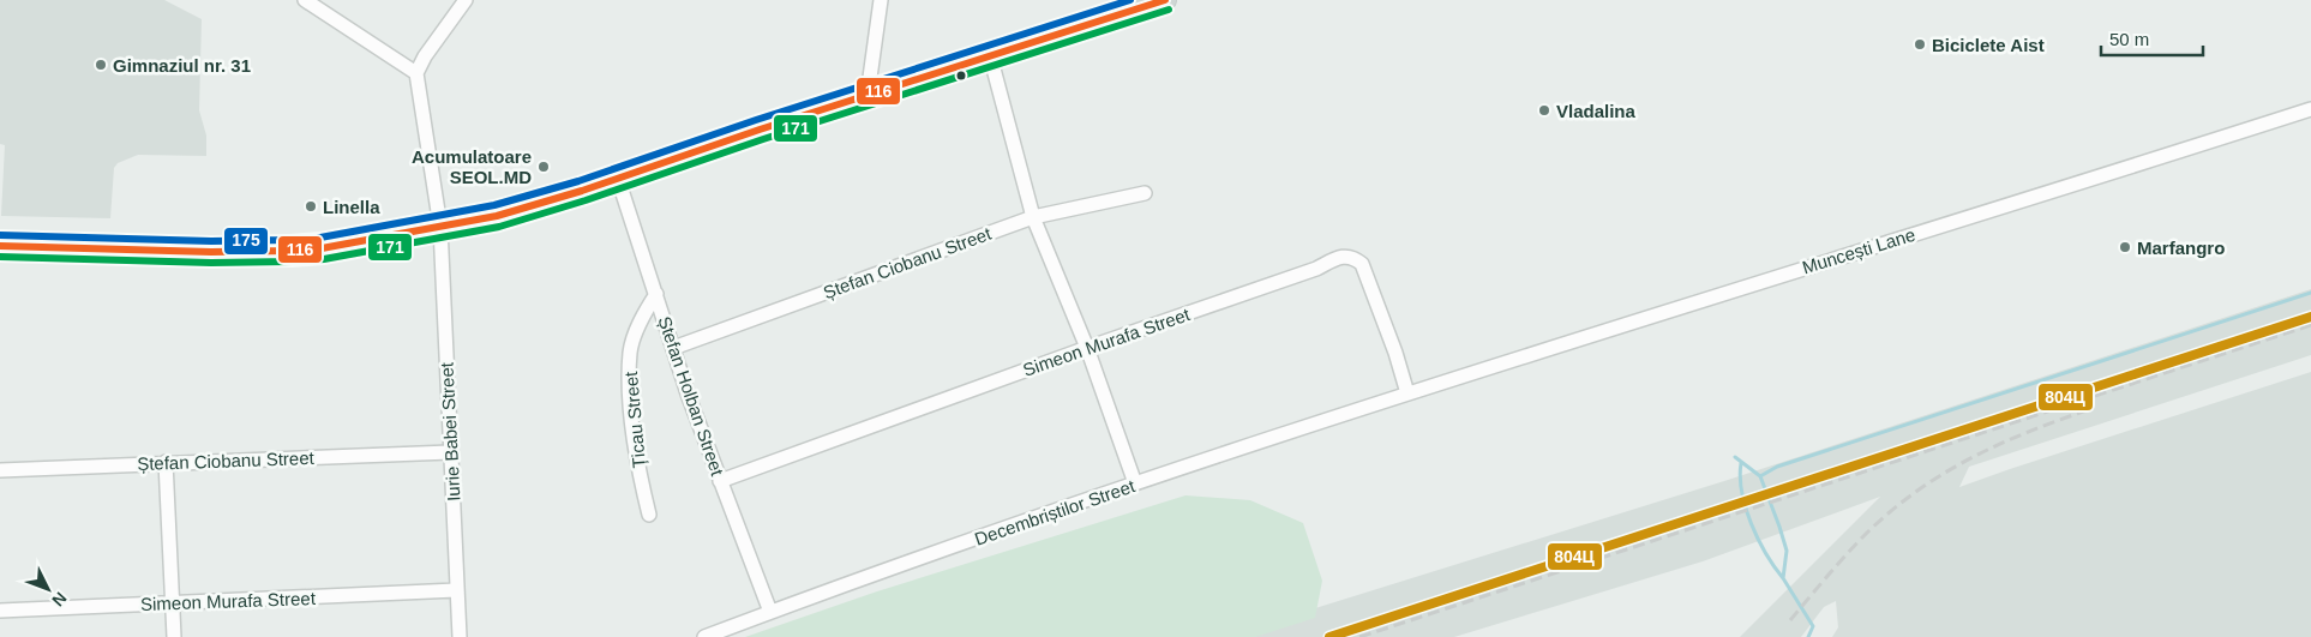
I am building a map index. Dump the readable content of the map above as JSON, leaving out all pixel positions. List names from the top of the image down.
{
  "streets": {
    "street": [
      "Muncești Lane",
      "Ștefan Ciobanu Street",
      "Simeon Murafa Street",
      "Ștefan Holban Street",
      "Țicau Street",
      "Iurie Babei Street",
      "Decembriștilor Street"
    ]
  },
  "crossings": [
    ["Muncești Lane", "Simeon Murafa Street"],
    ["Muncești Lane", "Decembriștilor Street"],
    ["Ștefan Ciobanu Street", "Ștefan Holban Street"],
    ["Ștefan Ciobanu Street", "Iurie Babei Street"],
    ["Simeon Murafa Street", "Ștefan Holban Street"],
    ["Simeon Murafa Street", "Iurie Babei Street"],
    ["Simeon Murafa Street", "Decembriștilor Street"],
    ["Ștefan Holban Street", "Țicau Street"],
    ["Ștefan Holban Street", "Decembriștilor Street"]
  ],
  "places": [
    "Biciclete Aist",
    "Gimnaziul nr. 31",
    "Vladalina",
    "Acumulatoare SEOL.MD",
    "Linella",
    "Marfangro"
  ],
  "lines": [
    "transit line 116",
    "transit line 175",
    "transit line 171",
    "transit line 804Ц"
  ],
  "scale_bar": "50 m",
  "north": "bottom right"
}
